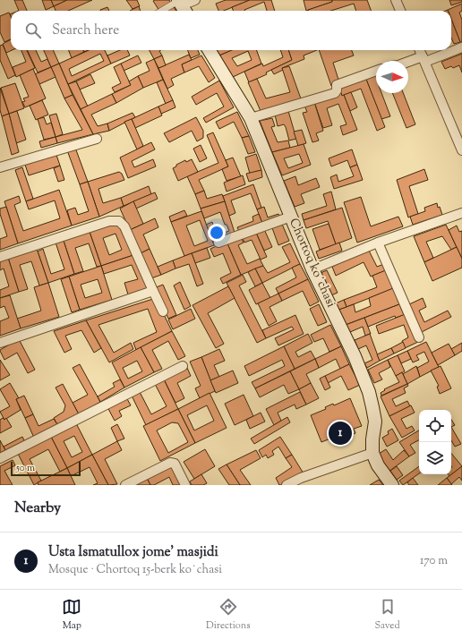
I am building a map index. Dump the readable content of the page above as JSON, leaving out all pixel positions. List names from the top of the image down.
{
  "streets": {
    "main road": ["Chortoq koʻchasi"]
  },
  "scale_bar": "50 m",
  "north": "right",
  "page": {
    "search": "Search here",
    "pins": "1",
    "scale": "50 m",
    "heading": "Nearby",
    "list": [
      {
        "mark": "1",
        "name": "Usta Ismatullox jome' masjidi",
        "note": "Mosque · Chortoq 15-berk koʻchasi",
        "value": "170 m"
      }
    ],
    "nav": ["Map", "Directions", "Saved"]
  }
}
